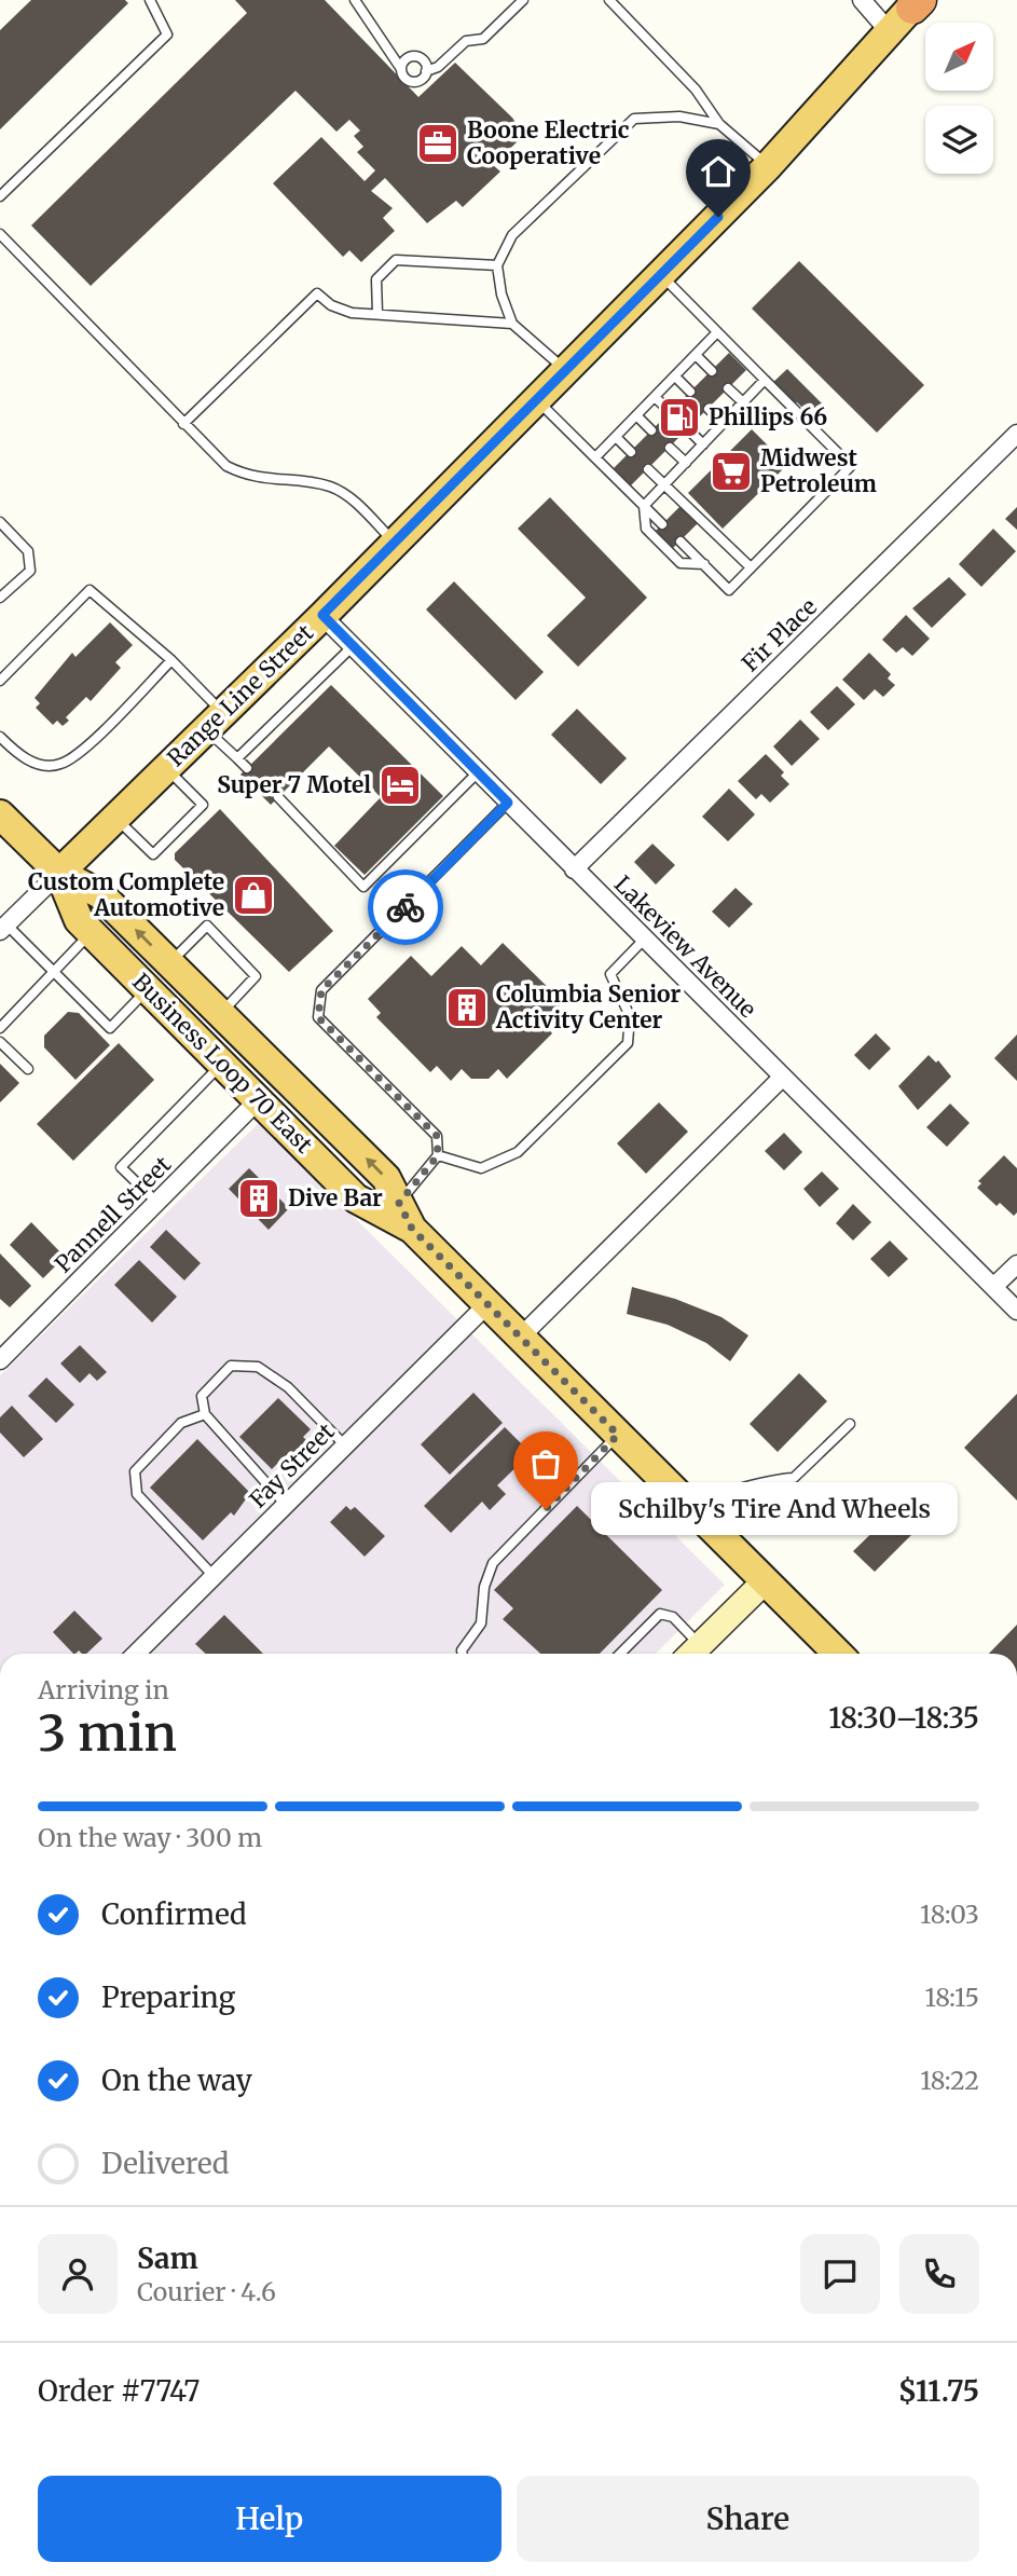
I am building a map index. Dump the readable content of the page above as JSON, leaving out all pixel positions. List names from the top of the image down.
{
  "streets": {
    "main road": ["Range Line Street", "Business Loop 70 East"],
    "street": [
      "Fir Place",
      "Lakeview Avenue",
      "Pannell Street",
      "Fay Street"
    ]
  },
  "crossings": [
    ["Fir Place", "Lakeview Avenue"],
    ["Range Line Street", "Lakeview Avenue"],
    ["Range Line Street", "Business Loop 70 East"],
    ["Business Loop 70 East", "Pannell Street"],
    ["Business Loop 70 East", "Fay Street"]
  ],
  "places": {
    "office": ["Boone Electric Cooperative"],
    "fuel station": ["Phillips 66"],
    "supermarket": ["Midwest Petroleum"],
    "hotel": ["Super 7 Motel"],
    "shop": ["Custom Complete Automotive"],
    "building": ["Columbia Senior Activity Center", "Dive Bar"],
    "other": ["Schilby's Tire And Wheels"]
  },
  "north": "top right",
  "page": {
    "bubble": "Schilby's Tire And Wheels",
    "heading": ["3 min", "Arriving in", "18:30–18:35"],
    "panel": [
      "Sam",
      "Courier · 4.6",
      "Order #7747",
      "$11.75"
    ],
    "bar": "On the way · 300 m",
    "list": [
      ["Confirmed", "18:03"],
      ["Preparing", "18:15"],
      ["On the way", "18:22"],
      "Delivered"
    ],
    "buttons": ["Help", "Share"]
  }
}
